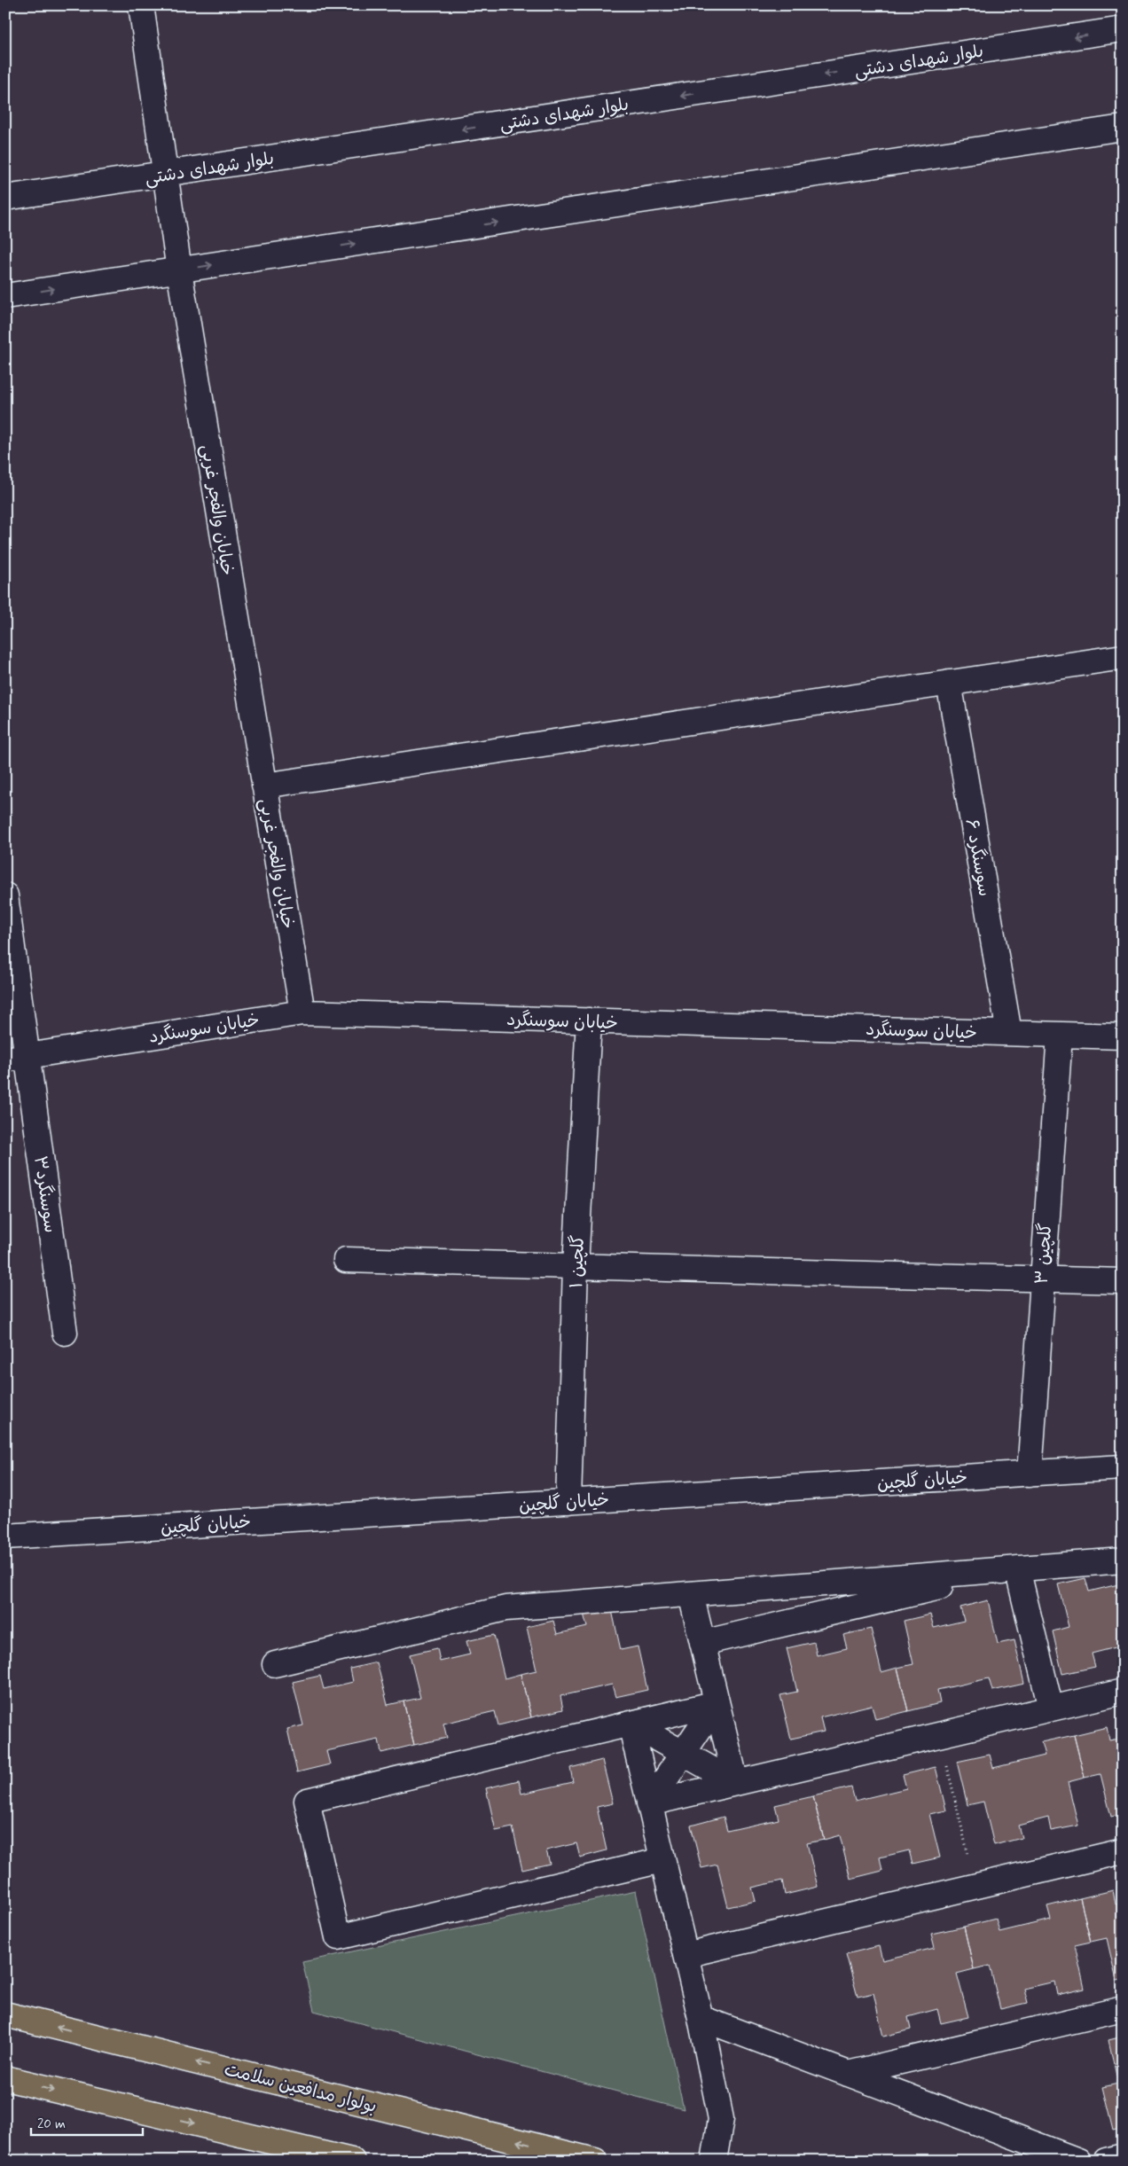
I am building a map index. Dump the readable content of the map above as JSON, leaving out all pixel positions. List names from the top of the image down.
{
  "streets": {
    "main road": ["بولوار مدافعین سلامت"],
    "street": [
      "بلوار شهدای دشتی",
      "خیابان والفجر غربی",
      "سوسنگرد ۶",
      "خیابان سوسنگرد",
      "سوسنگرد۳",
      "گلچین ۳",
      "گلچین ۱",
      "خیابان گلچین"
    ]
  },
  "crossings": [
    ["بلوار شهدای دشتی", "خیابان والفجر غربی"],
    ["خیابان والفجر غربی", "خیابان سوسنگرد"],
    ["سوسنگرد ۶", "خیابان سوسنگرد"],
    ["خیابان سوسنگرد", "سوسنگرد۳"],
    ["خیابان سوسنگرد", "گلچین ۳"],
    ["خیابان سوسنگرد", "گلچین ۱"],
    ["گلچین ۳", "خیابان گلچین"],
    ["گلچین ۱", "خیابان گلچین"]
  ],
  "scale_bar": "20 m"
}
